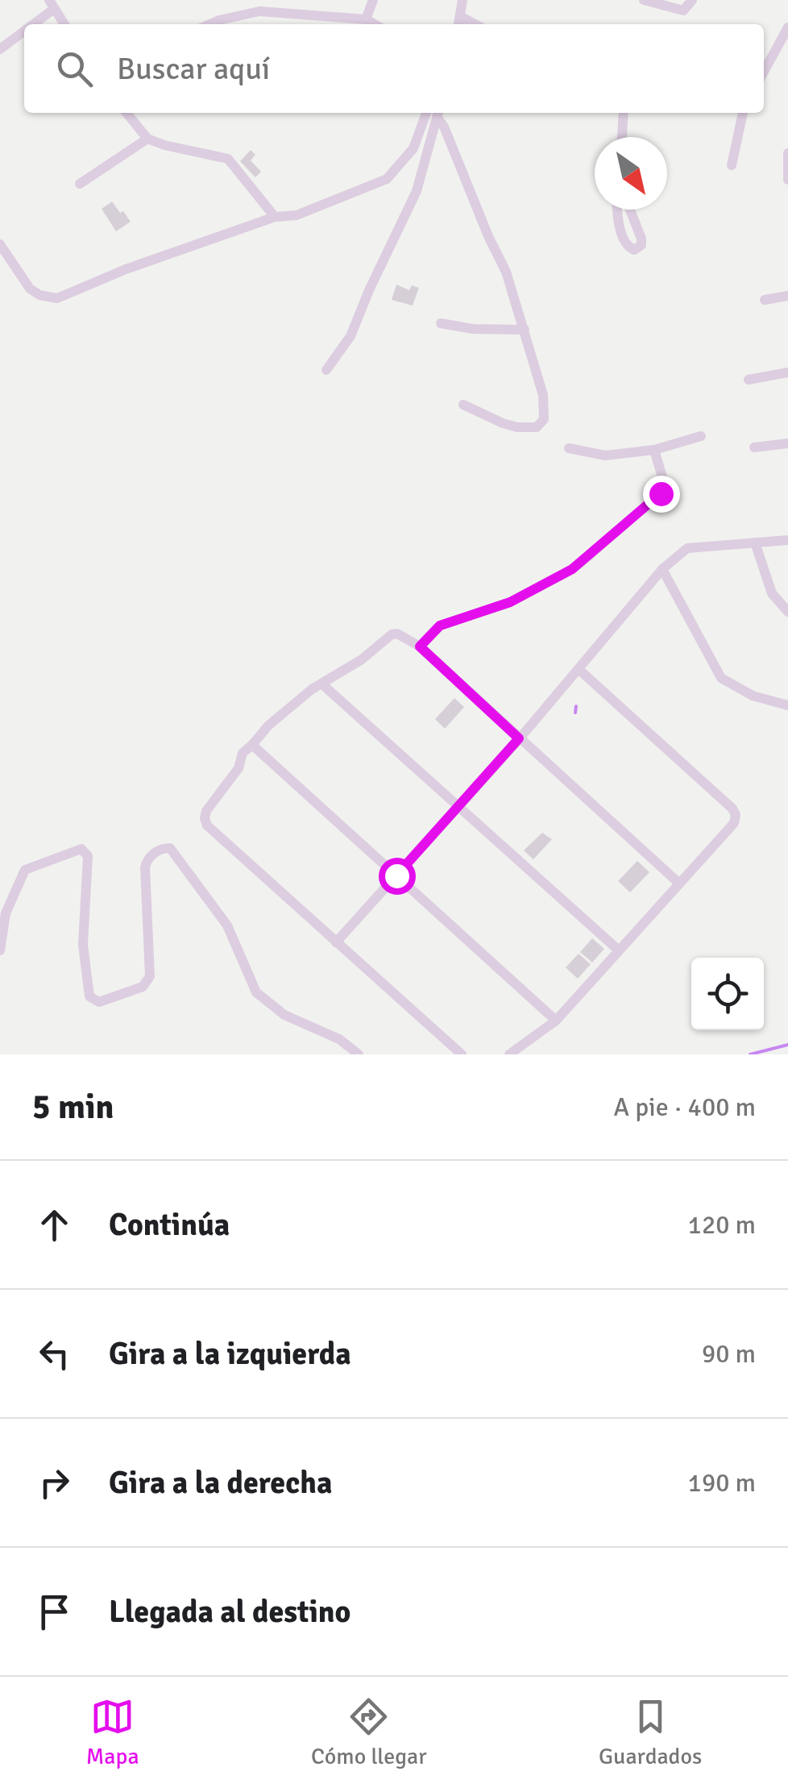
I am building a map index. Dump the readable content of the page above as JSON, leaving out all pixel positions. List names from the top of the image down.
{
  "north": "bottom right",
  "page": {
    "search": "Buscar aquí",
    "heading": ["5 min", "A pie · 400 m"],
    "list": [
      ["Continúa", "120 m"],
      ["Gira a la izquierda", "90 m"],
      ["Gira a la derecha", "190 m"],
      "Llegada al destino"
    ],
    "nav": ["Mapa", "Cómo llegar", "Guardados"]
  }
}
